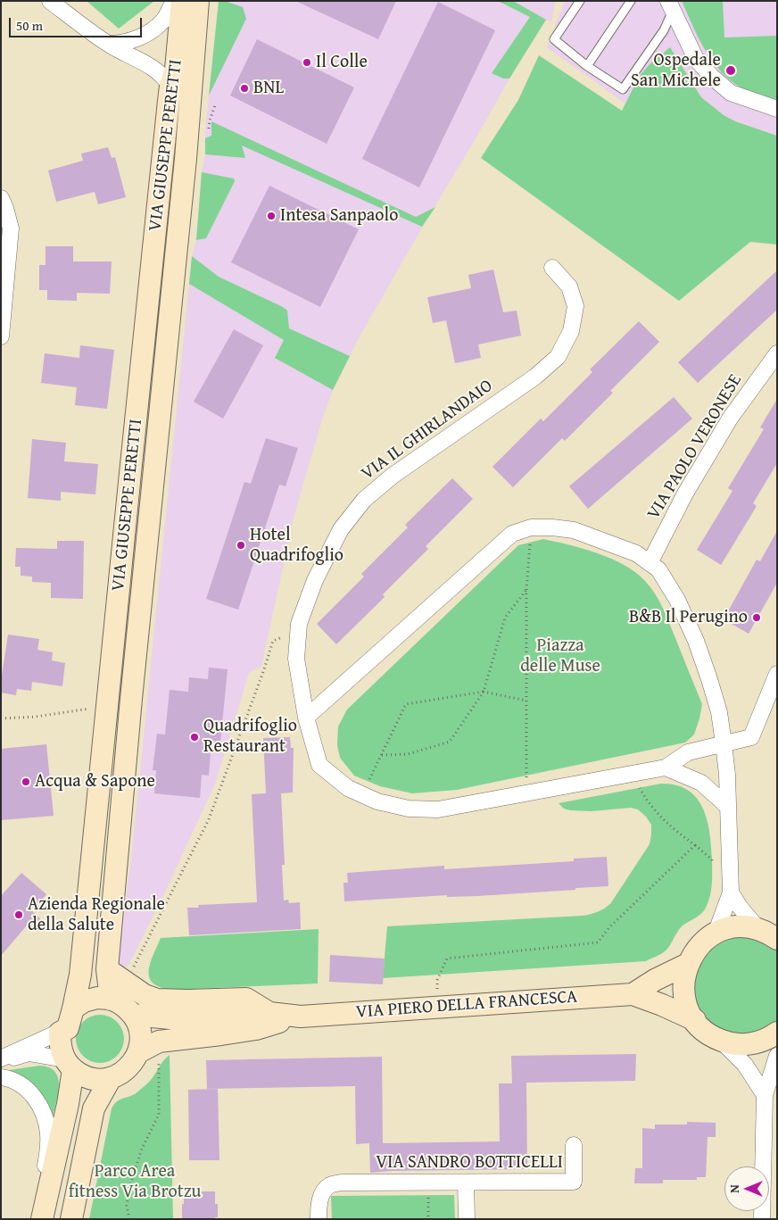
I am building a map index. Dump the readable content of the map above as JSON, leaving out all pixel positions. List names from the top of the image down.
{
  "streets": {
    "street": [
      "VIA GIUSEPPE PERETTI",
      "VIA IL GHIRLANDAIO",
      "VIA PAOLO VERONESE",
      "VIA PIERO DELLA FRANCESCA",
      "VIA SANDRO BOTTICELLI"
    ]
  },
  "crossings": [
    ["VIA GIUSEPPE PERETTI", "VIA PIERO DELLA FRANCESCA"]
  ],
  "parks": ["Piazza delle Muse", "Parco Area fitness Via Brotzu"],
  "places": [
    "Il Colle",
    "Ospedale San Michele",
    "BNL",
    "Intesa Sanpaolo",
    "Hotel Quadrifoglio",
    "B&B Il Perugino",
    "Quadrifoglio Restaurant",
    "Acqua & Sapone",
    "Azienda Regionale della Salute"
  ],
  "scale_bar": "50 m",
  "north": "left"
}
